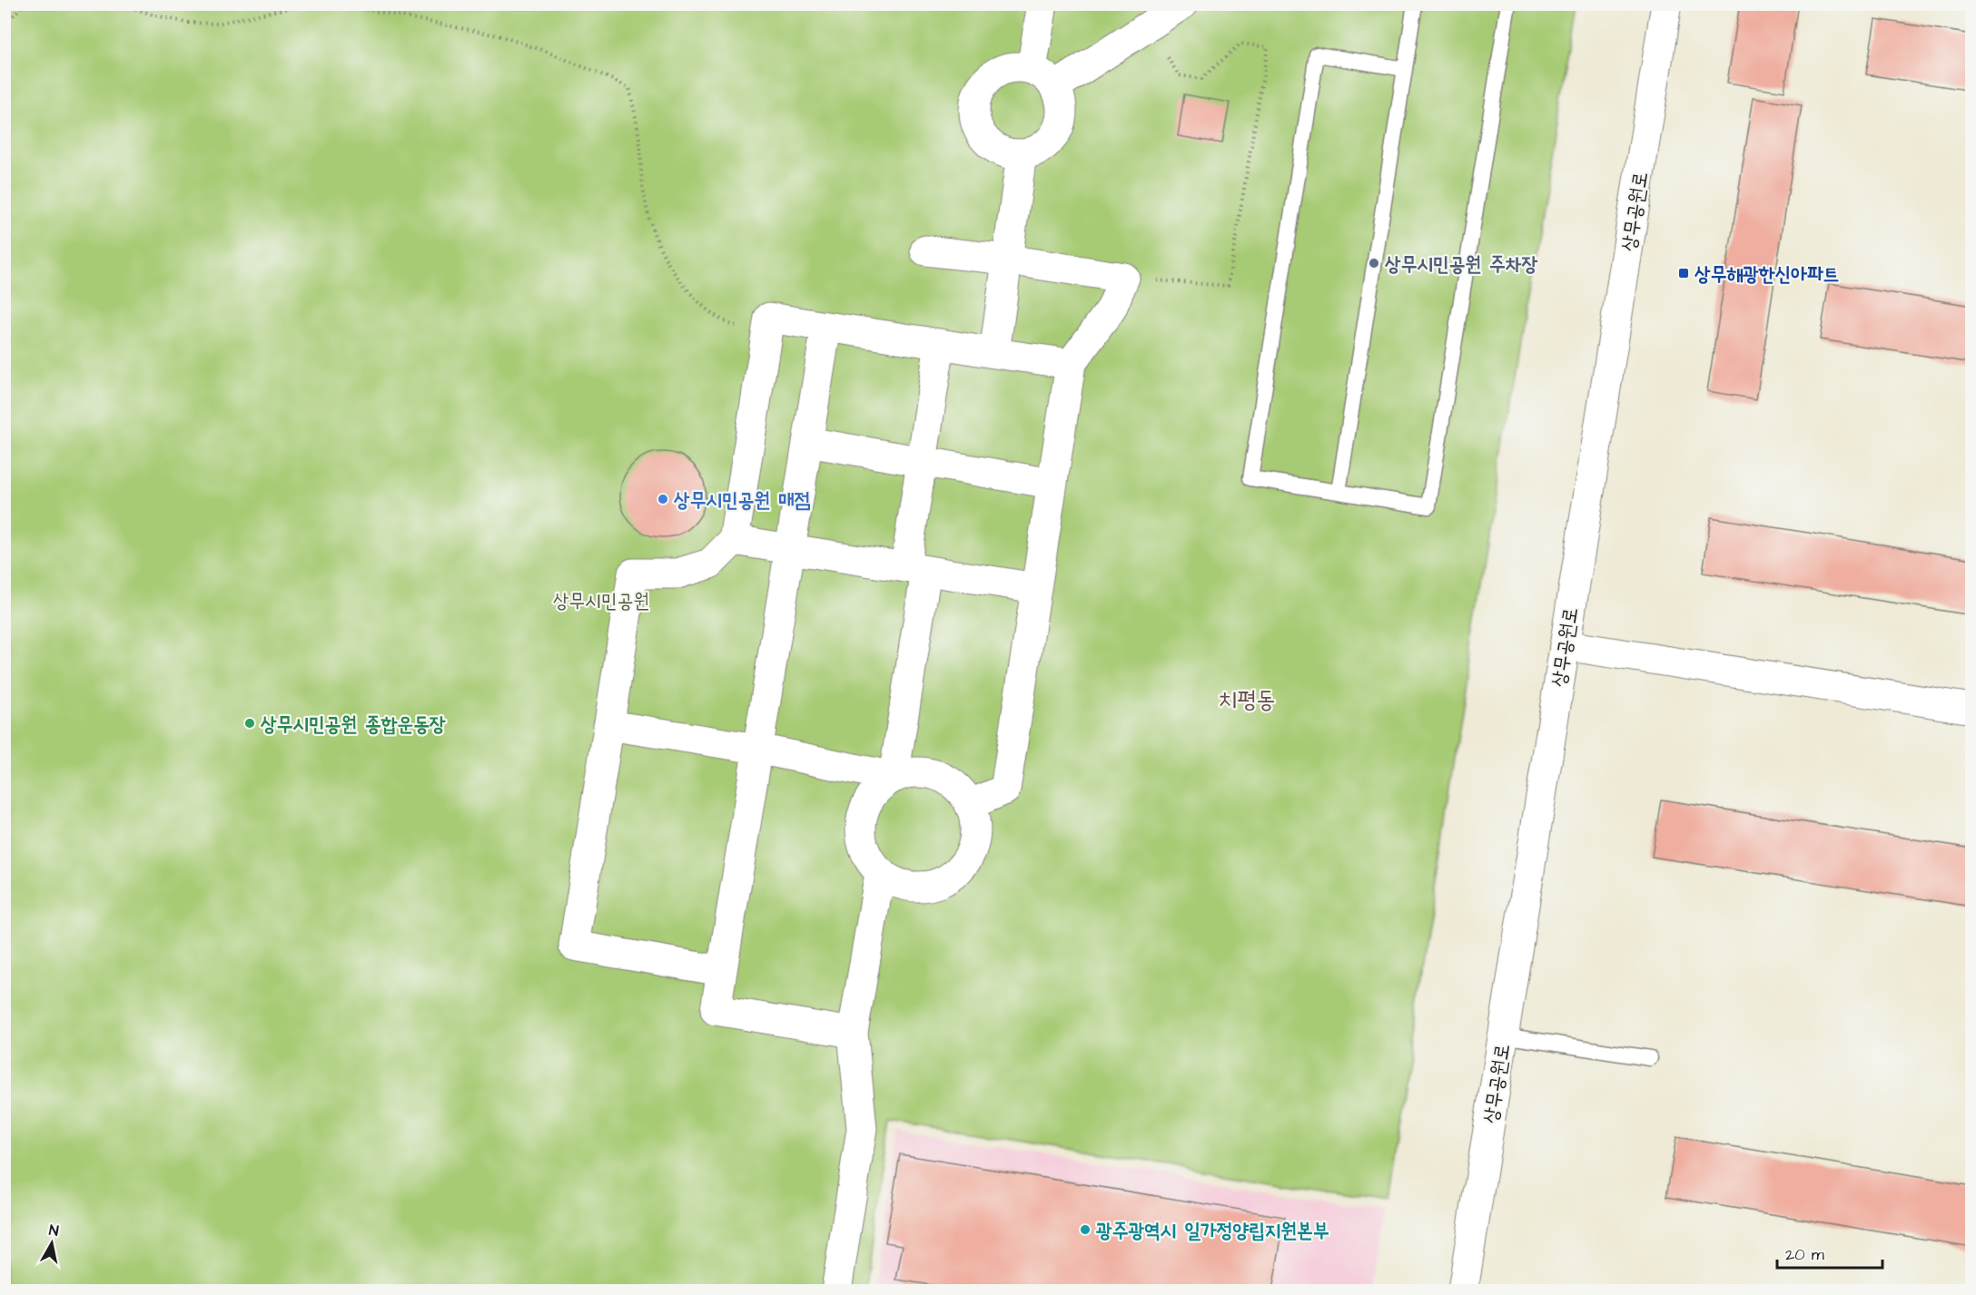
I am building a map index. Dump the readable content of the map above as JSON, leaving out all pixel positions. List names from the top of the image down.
{
  "streets": {
    "street": ["상무공원로"]
  },
  "districts": ["치평동"],
  "parks": ["상무시민공원"],
  "places": {
    "other": [
      "상무시민공원 주차장",
      "상무시민공원 매점",
      "상무시민공원 종합운동장",
      "광주광역시 일가정양립지원본부"
    ],
    "transit": ["상무해광한신아파트"]
  },
  "scale_bar": "20 m",
  "north": "top"
}
